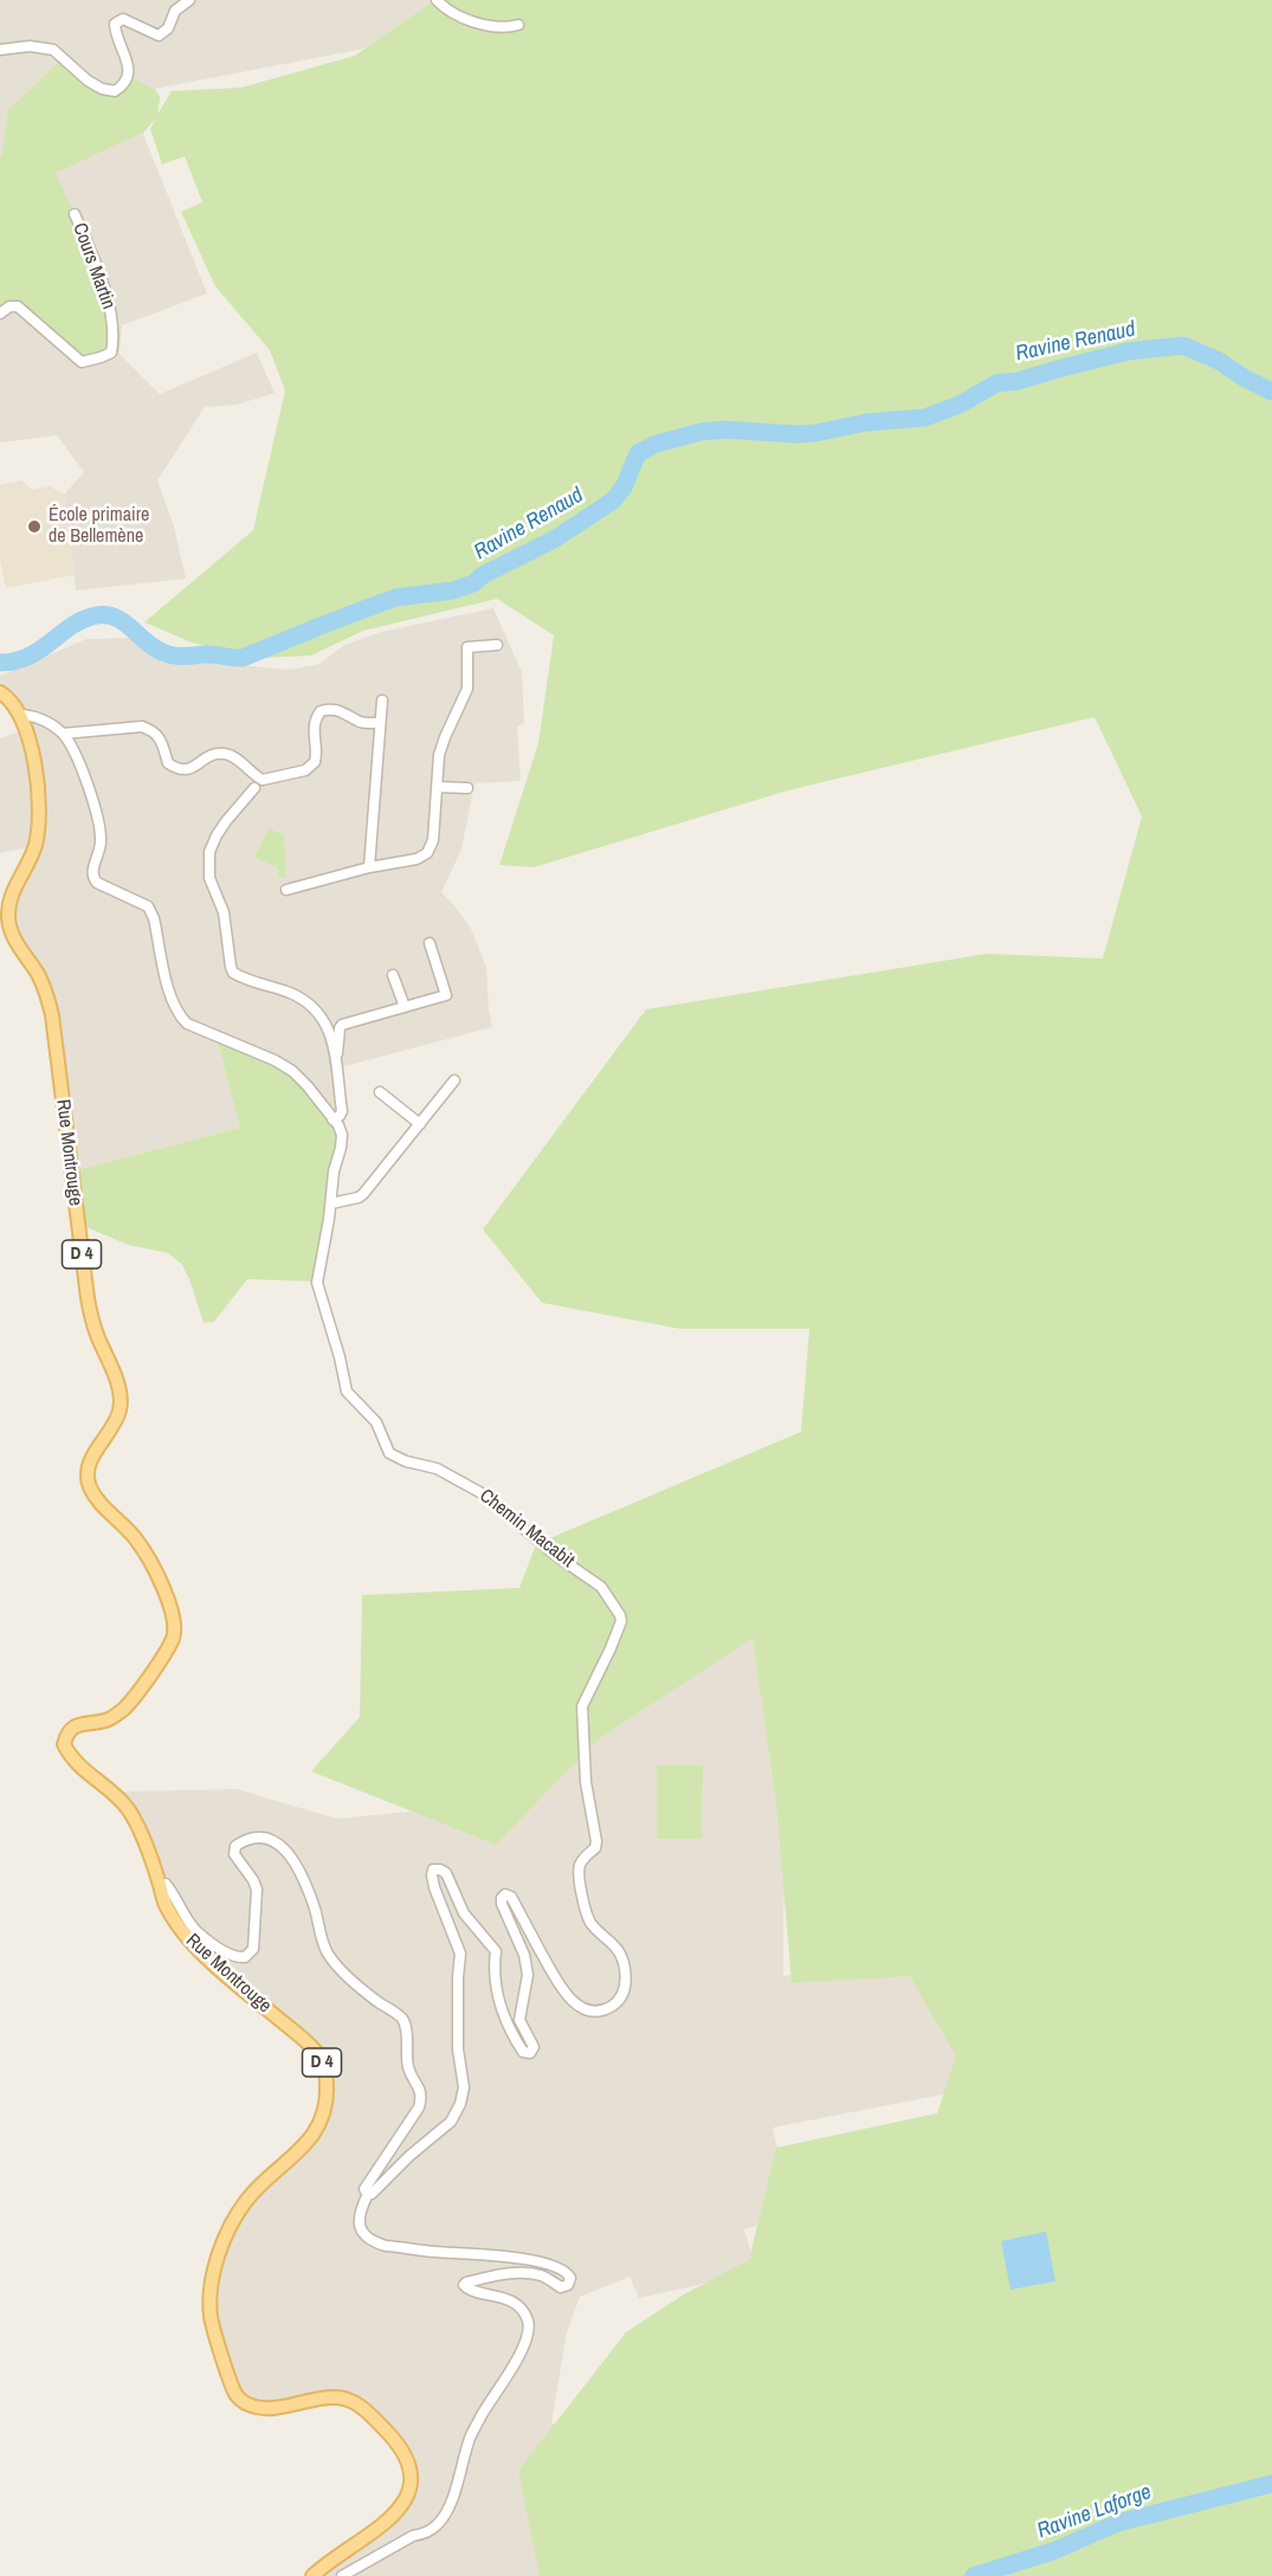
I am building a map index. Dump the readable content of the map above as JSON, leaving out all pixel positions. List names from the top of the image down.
{
  "streets": {
    "main road": ["Rue Montrouge", "D 4"],
    "street": ["Cours Martin", "Chemin Macabit"]
  },
  "water": ["Ravine Renaud", "Ravine Laforge"],
  "places": ["École primaire de Bellemène"]
}
